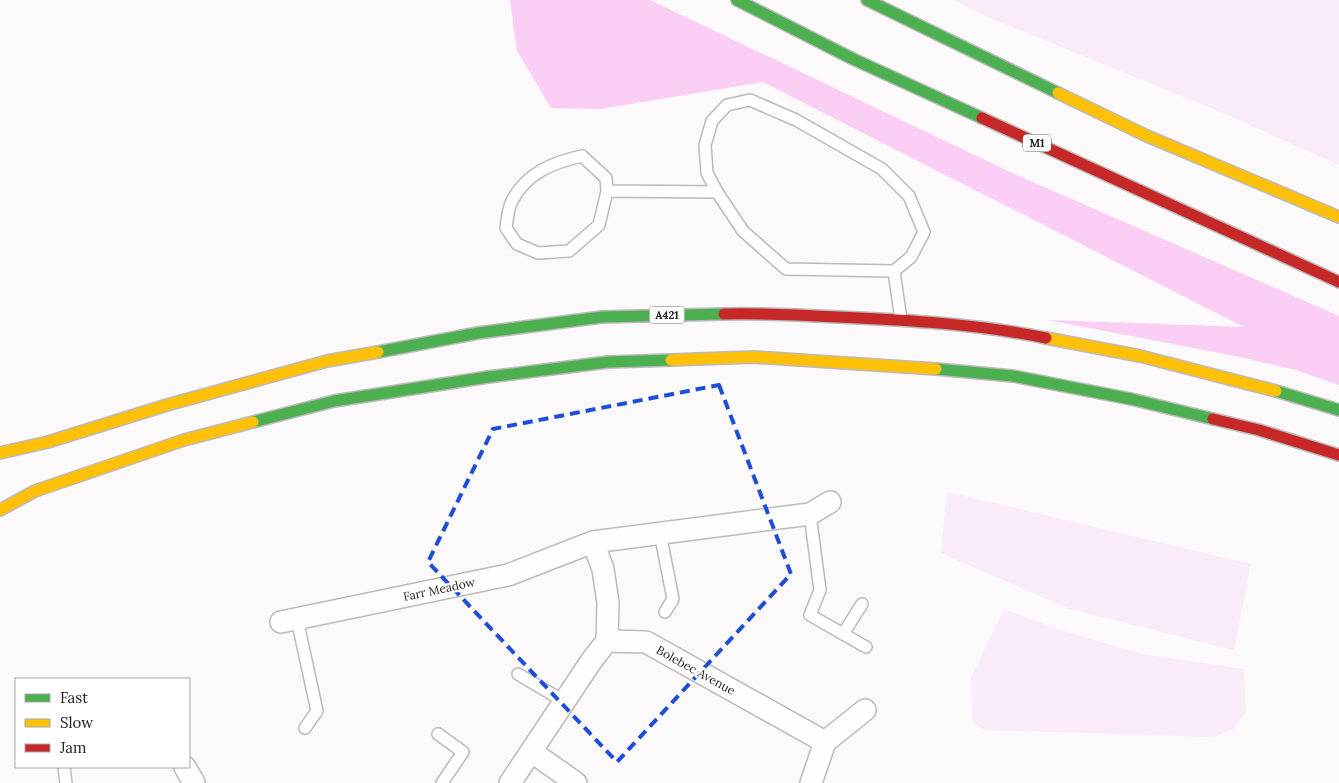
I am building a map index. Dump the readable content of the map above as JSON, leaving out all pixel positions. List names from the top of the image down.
{
  "streets": {
    "highway": ["M1", "A421"],
    "street": ["Farr Meadow", "Bolebec Avenue"]
  },
  "legend": ["Fast", "Slow", "Jam"]
}
